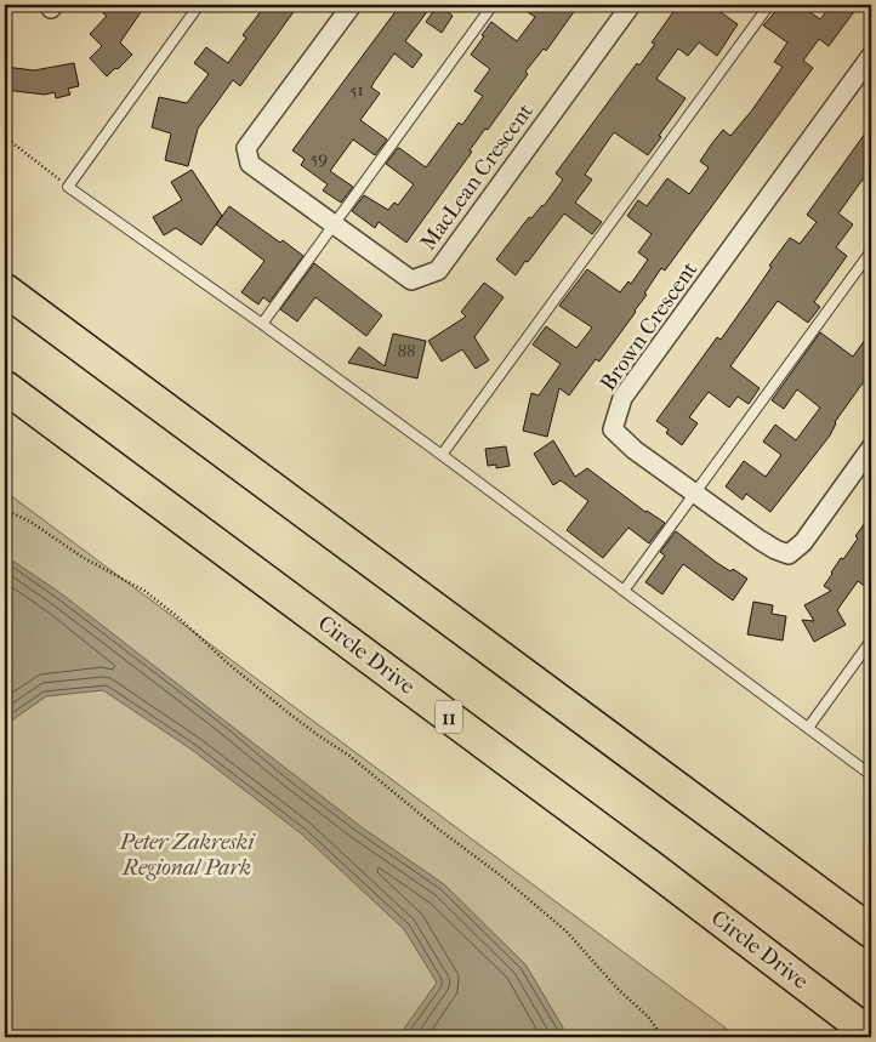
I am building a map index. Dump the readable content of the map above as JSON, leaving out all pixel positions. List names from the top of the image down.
{
  "streets": {
    "highway": ["Circle Drive", "11"],
    "street": ["MacLean Crescent", "Brown Crescent"]
  },
  "parks": ["Peter Zakreski Regional Park"],
  "house_numbers": ["51", "59", "88"]
}
